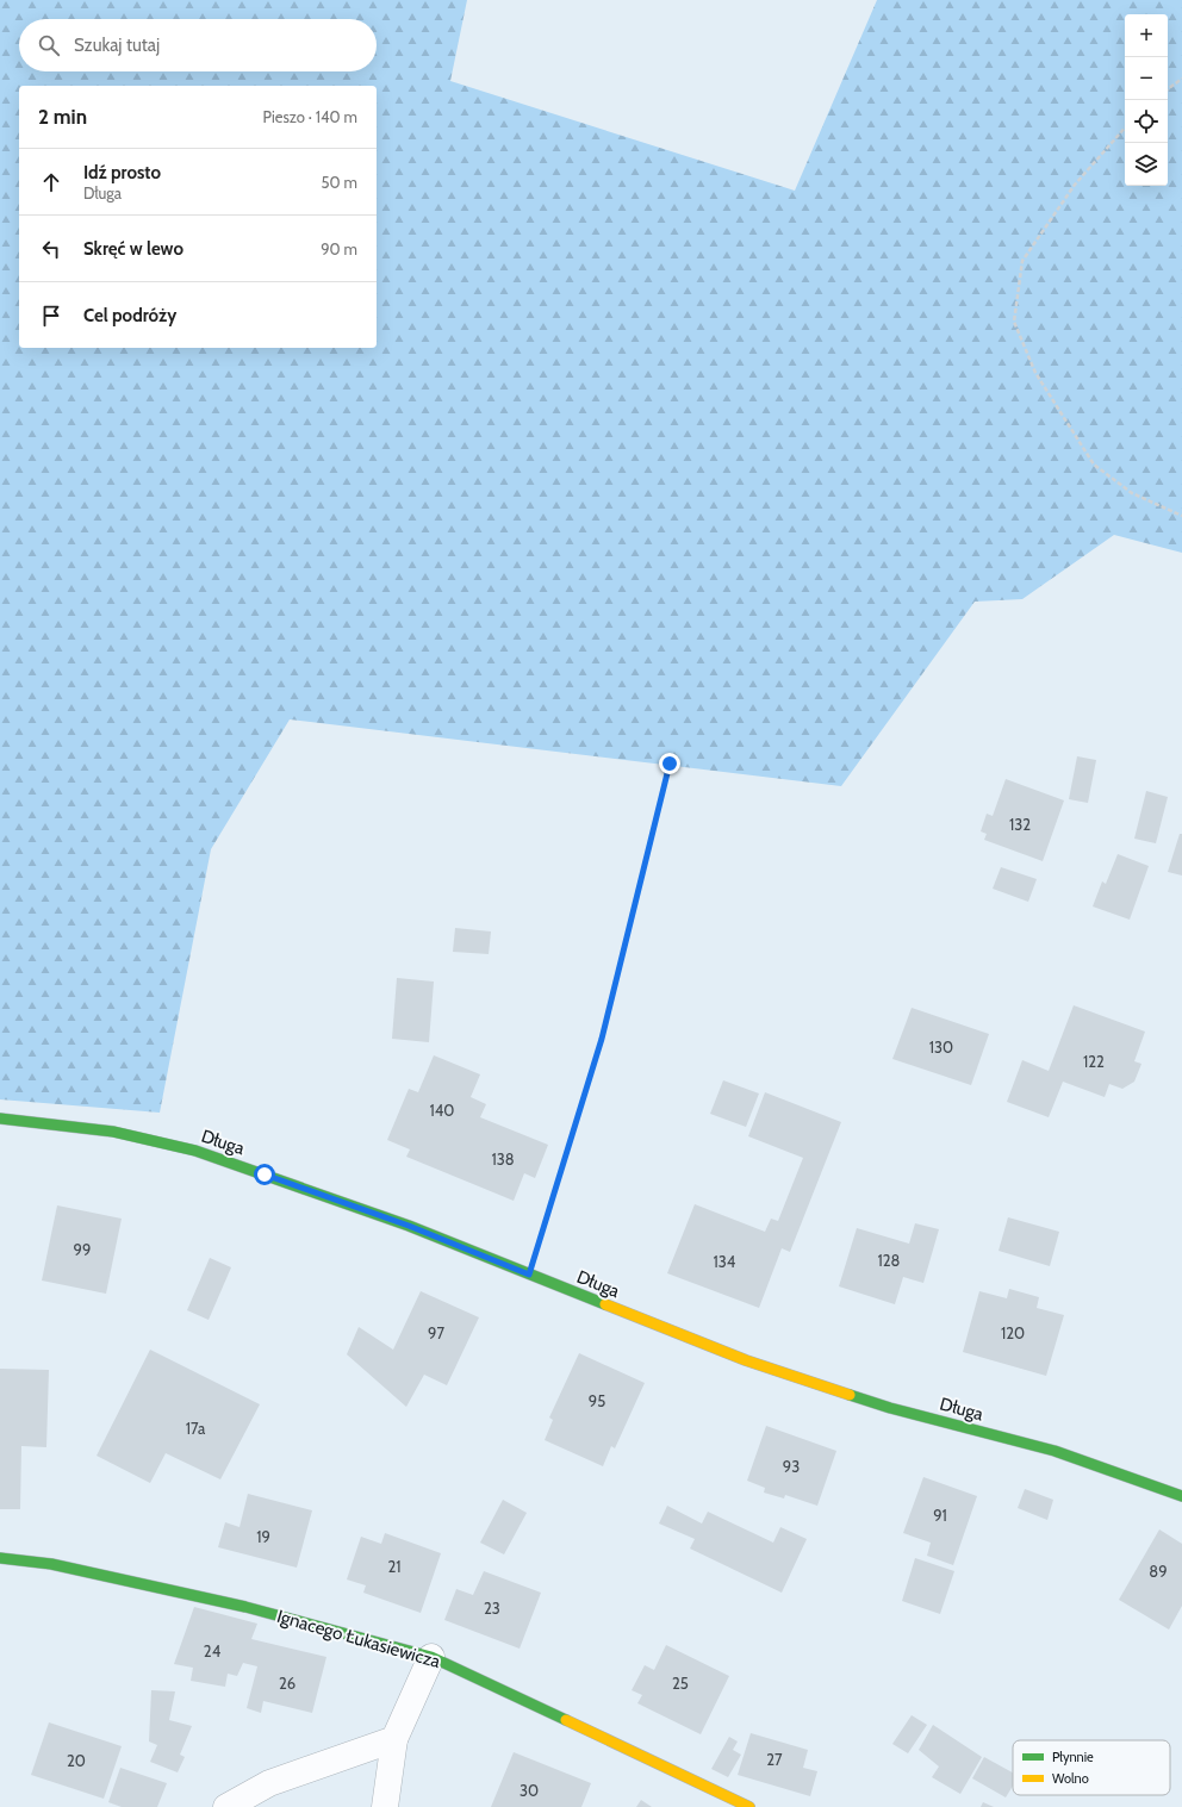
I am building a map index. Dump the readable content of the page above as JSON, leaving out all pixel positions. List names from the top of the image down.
{
  "streets": {
    "street": ["Długa", "Ignacego Łukasiewicza"]
  },
  "house_numbers": [
    "132",
    "130",
    "122",
    "140",
    "138",
    "99",
    "128",
    "134",
    "97",
    "120",
    "95",
    "17a",
    "93",
    "91",
    "19",
    "21",
    "89",
    "23",
    "24",
    "26",
    "25",
    "27",
    "20",
    "30"
  ],
  "legend": ["Płynnie", "Wolno"],
  "page": {
    "map_buttons": ["+", "−"],
    "search": "Szukaj tutaj",
    "heading": ["2 min", "Pieszo · 140 m"],
    "list": [
      ["Idź prosto", "Długa", "50 m"],
      ["Skręć w lewo", "90 m"],
      "Cel podróży"
    ]
  }
}
